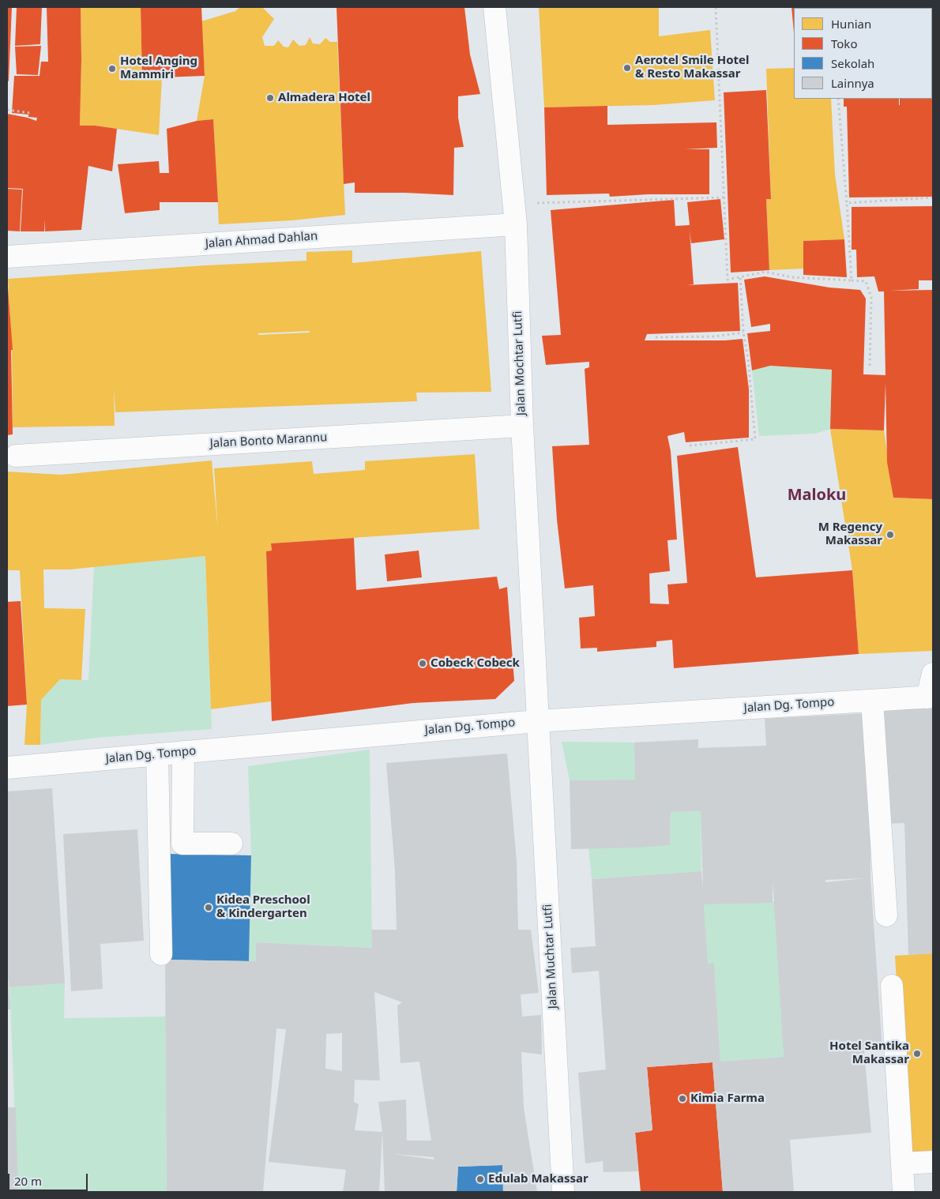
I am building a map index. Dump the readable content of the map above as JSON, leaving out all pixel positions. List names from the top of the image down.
{
  "streets": {
    "street": [
      "Jalan Ahmad Dahlan",
      "Jalan Mochtar Lutfi",
      "Jalan Bonto Marannu",
      "Jalan Dg. Tompo",
      "Jalan Muchtar Lutfi"
    ]
  },
  "crossings": [
    ["Jalan Ahmad Dahlan", "Jalan Mochtar Lutfi"],
    ["Jalan Mochtar Lutfi", "Jalan Bonto Marannu"],
    ["Jalan Mochtar Lutfi", "Jalan Dg. Tompo"],
    ["Jalan Mochtar Lutfi", "Jalan Muchtar Lutfi"],
    ["Jalan Dg. Tompo", "Jalan Muchtar Lutfi"]
  ],
  "districts": ["Maloku"],
  "places": [
    "Aerotel Smile Hotel & Resto Makassar",
    "Hotel Anging Mammiri",
    "Almadera Hotel",
    "M Regency Makassar",
    "Cobeck Cobeck",
    "Kidea Preschool & Kindergarten",
    "Hotel Santika Makassar",
    "Kimia Farma",
    "Edulab Makassar"
  ],
  "legend": [
    "Hunian",
    "Toko",
    "Sekolah",
    "Lainnya"
  ],
  "scale_bar": "20 m"
}
